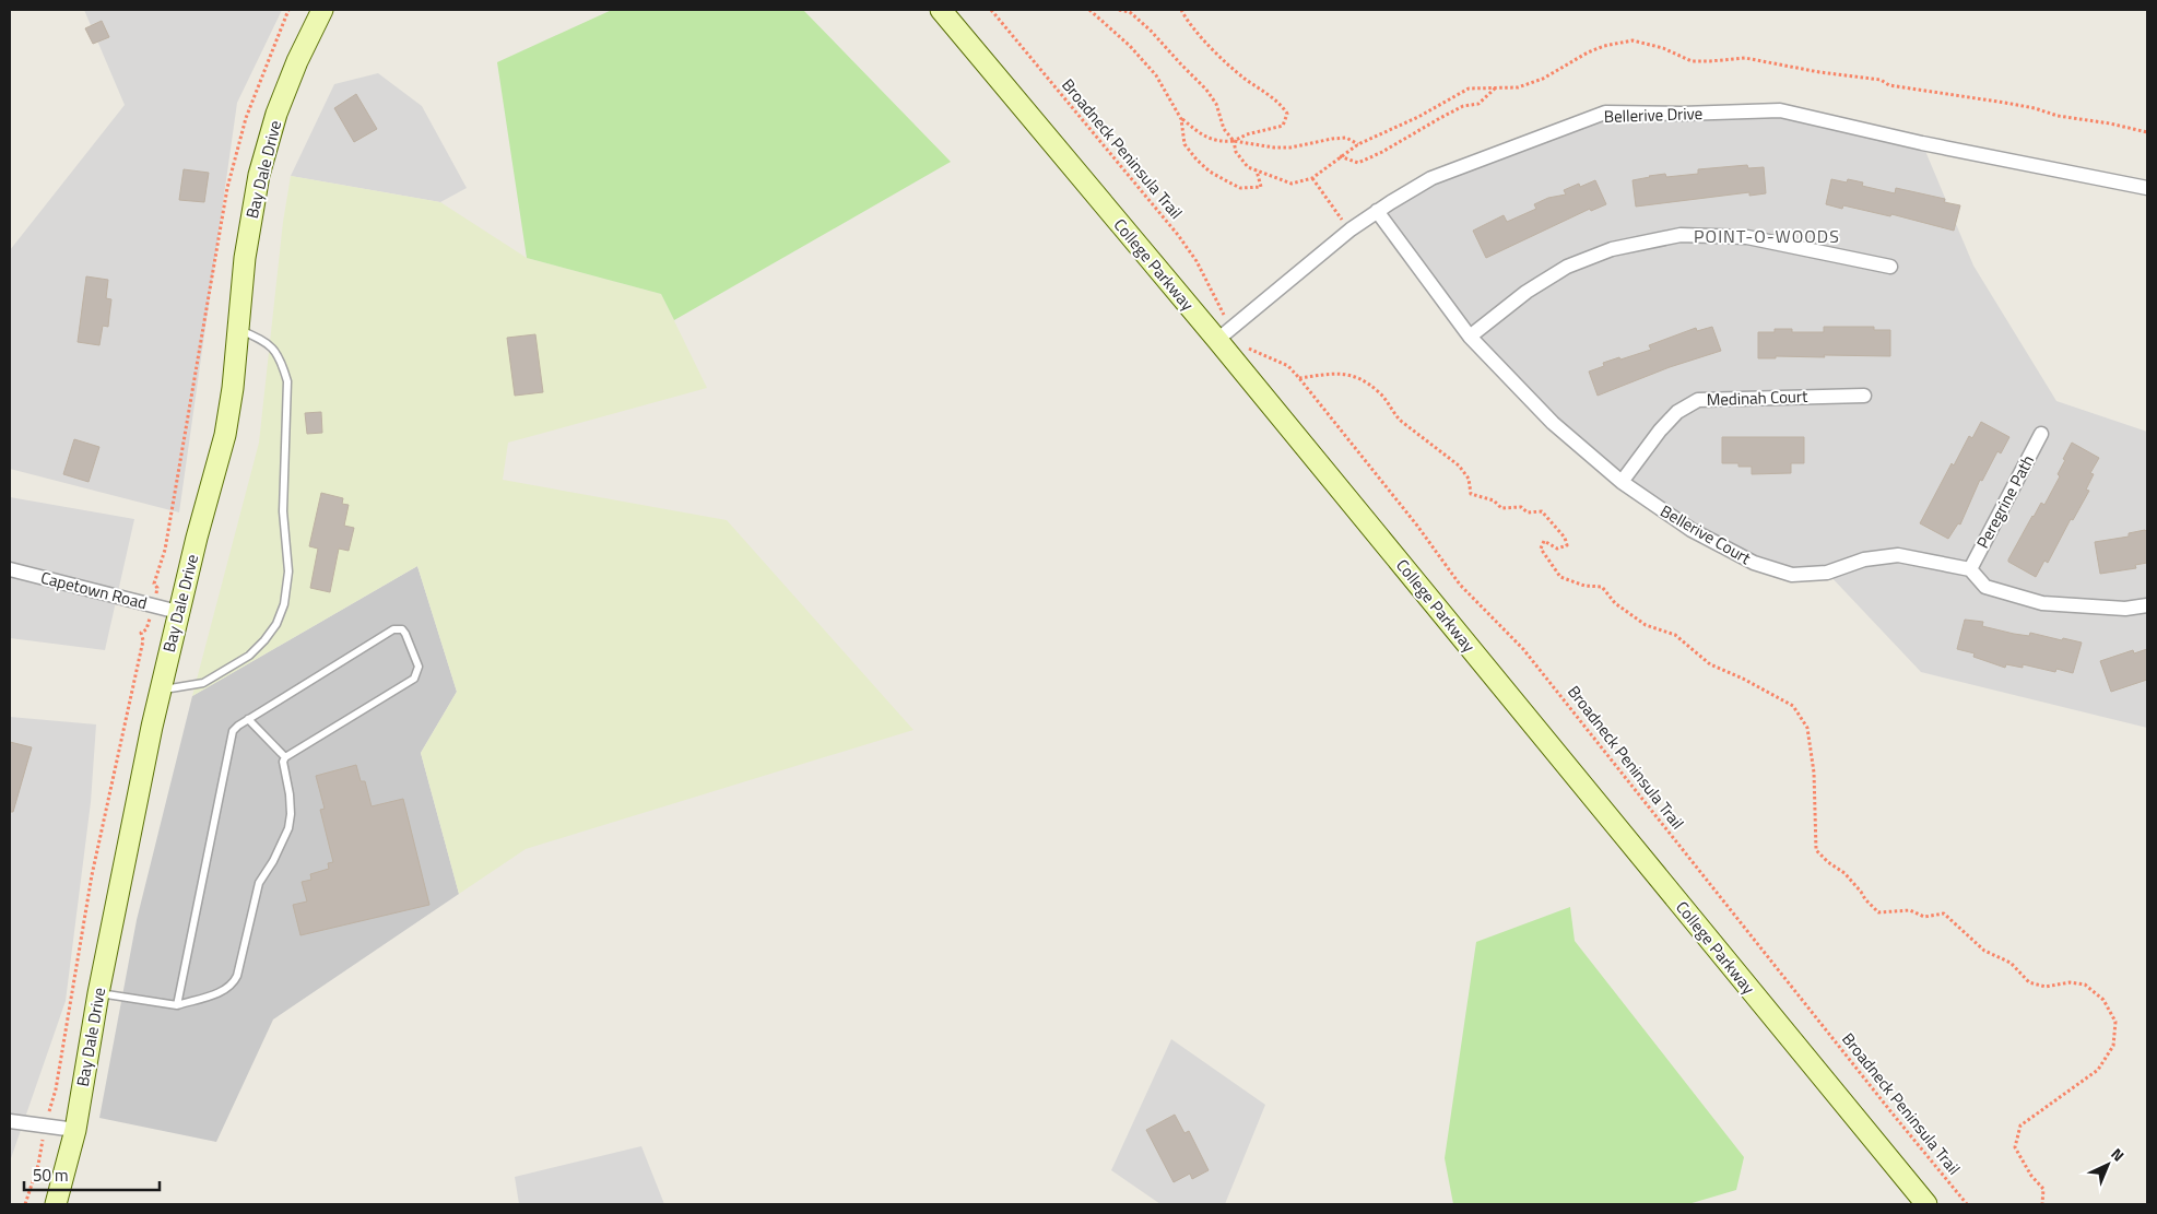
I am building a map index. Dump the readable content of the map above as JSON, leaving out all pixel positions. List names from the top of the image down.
{
  "streets": {
    "main road": ["Bay Dale Drive", "College Parkway"],
    "street": [
      "Bellerive Drive",
      "Medinah Court",
      "Peregrine Path",
      "Bellerive Court",
      "Capetown Road"
    ],
    "path": ["Broadneck Peninsula Trail"]
  },
  "crossings": [
    ["Bellerive Drive", "College Parkway"],
    ["Bellerive Drive", "Bellerive Court"],
    ["Bay Dale Drive", "Capetown Road"],
    ["Medinah Court", "Bellerive Court"],
    ["Peregrine Path", "Bellerive Court"]
  ],
  "districts": ["POINT-O-WOODS"],
  "scale_bar": "50 m",
  "north": "top right"
}
